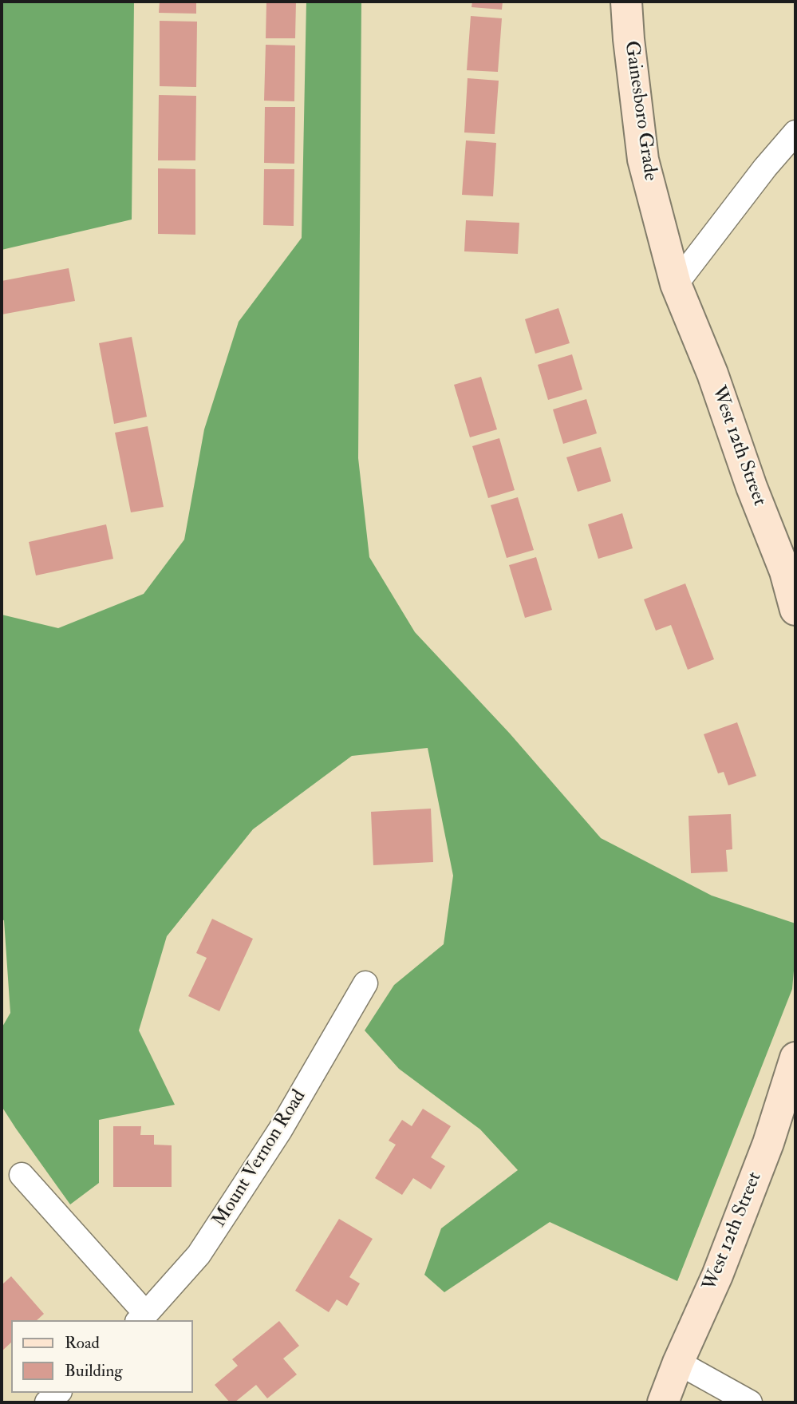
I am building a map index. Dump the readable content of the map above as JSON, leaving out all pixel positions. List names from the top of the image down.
{
  "streets": {
    "main road": ["Gainesboro Grade", "West 12th Street"],
    "street": ["Mount Vernon Road"]
  },
  "crossings": [
    ["Gainesboro Grade", "West 12th Street"]
  ],
  "legend": ["Road", "Building"]
}
